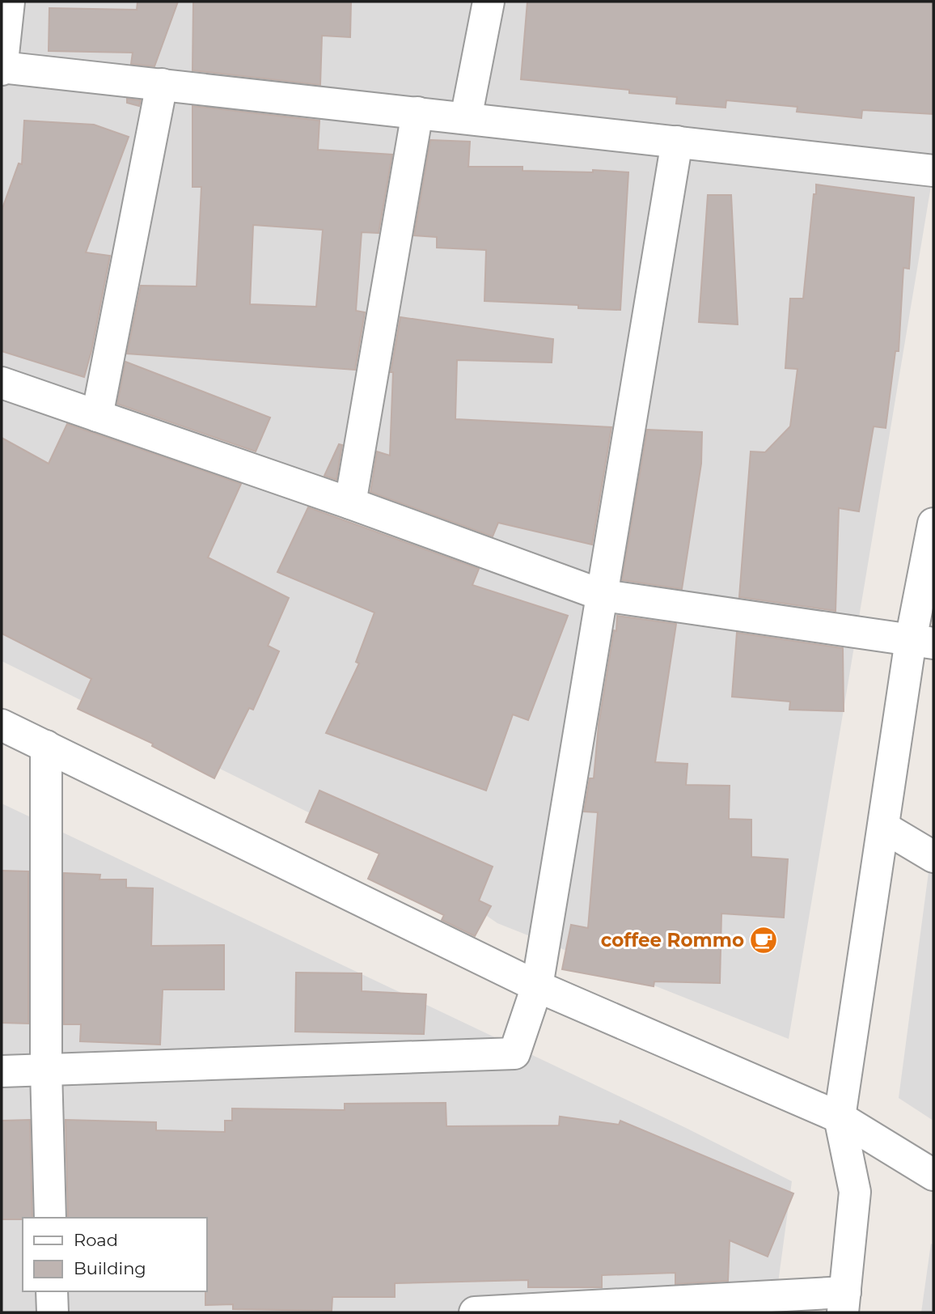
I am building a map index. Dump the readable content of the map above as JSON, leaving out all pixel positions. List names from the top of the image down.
{
  "places": {
    "cafe": ["coffee Rommo"]
  },
  "legend": ["Road", "Building"]
}
